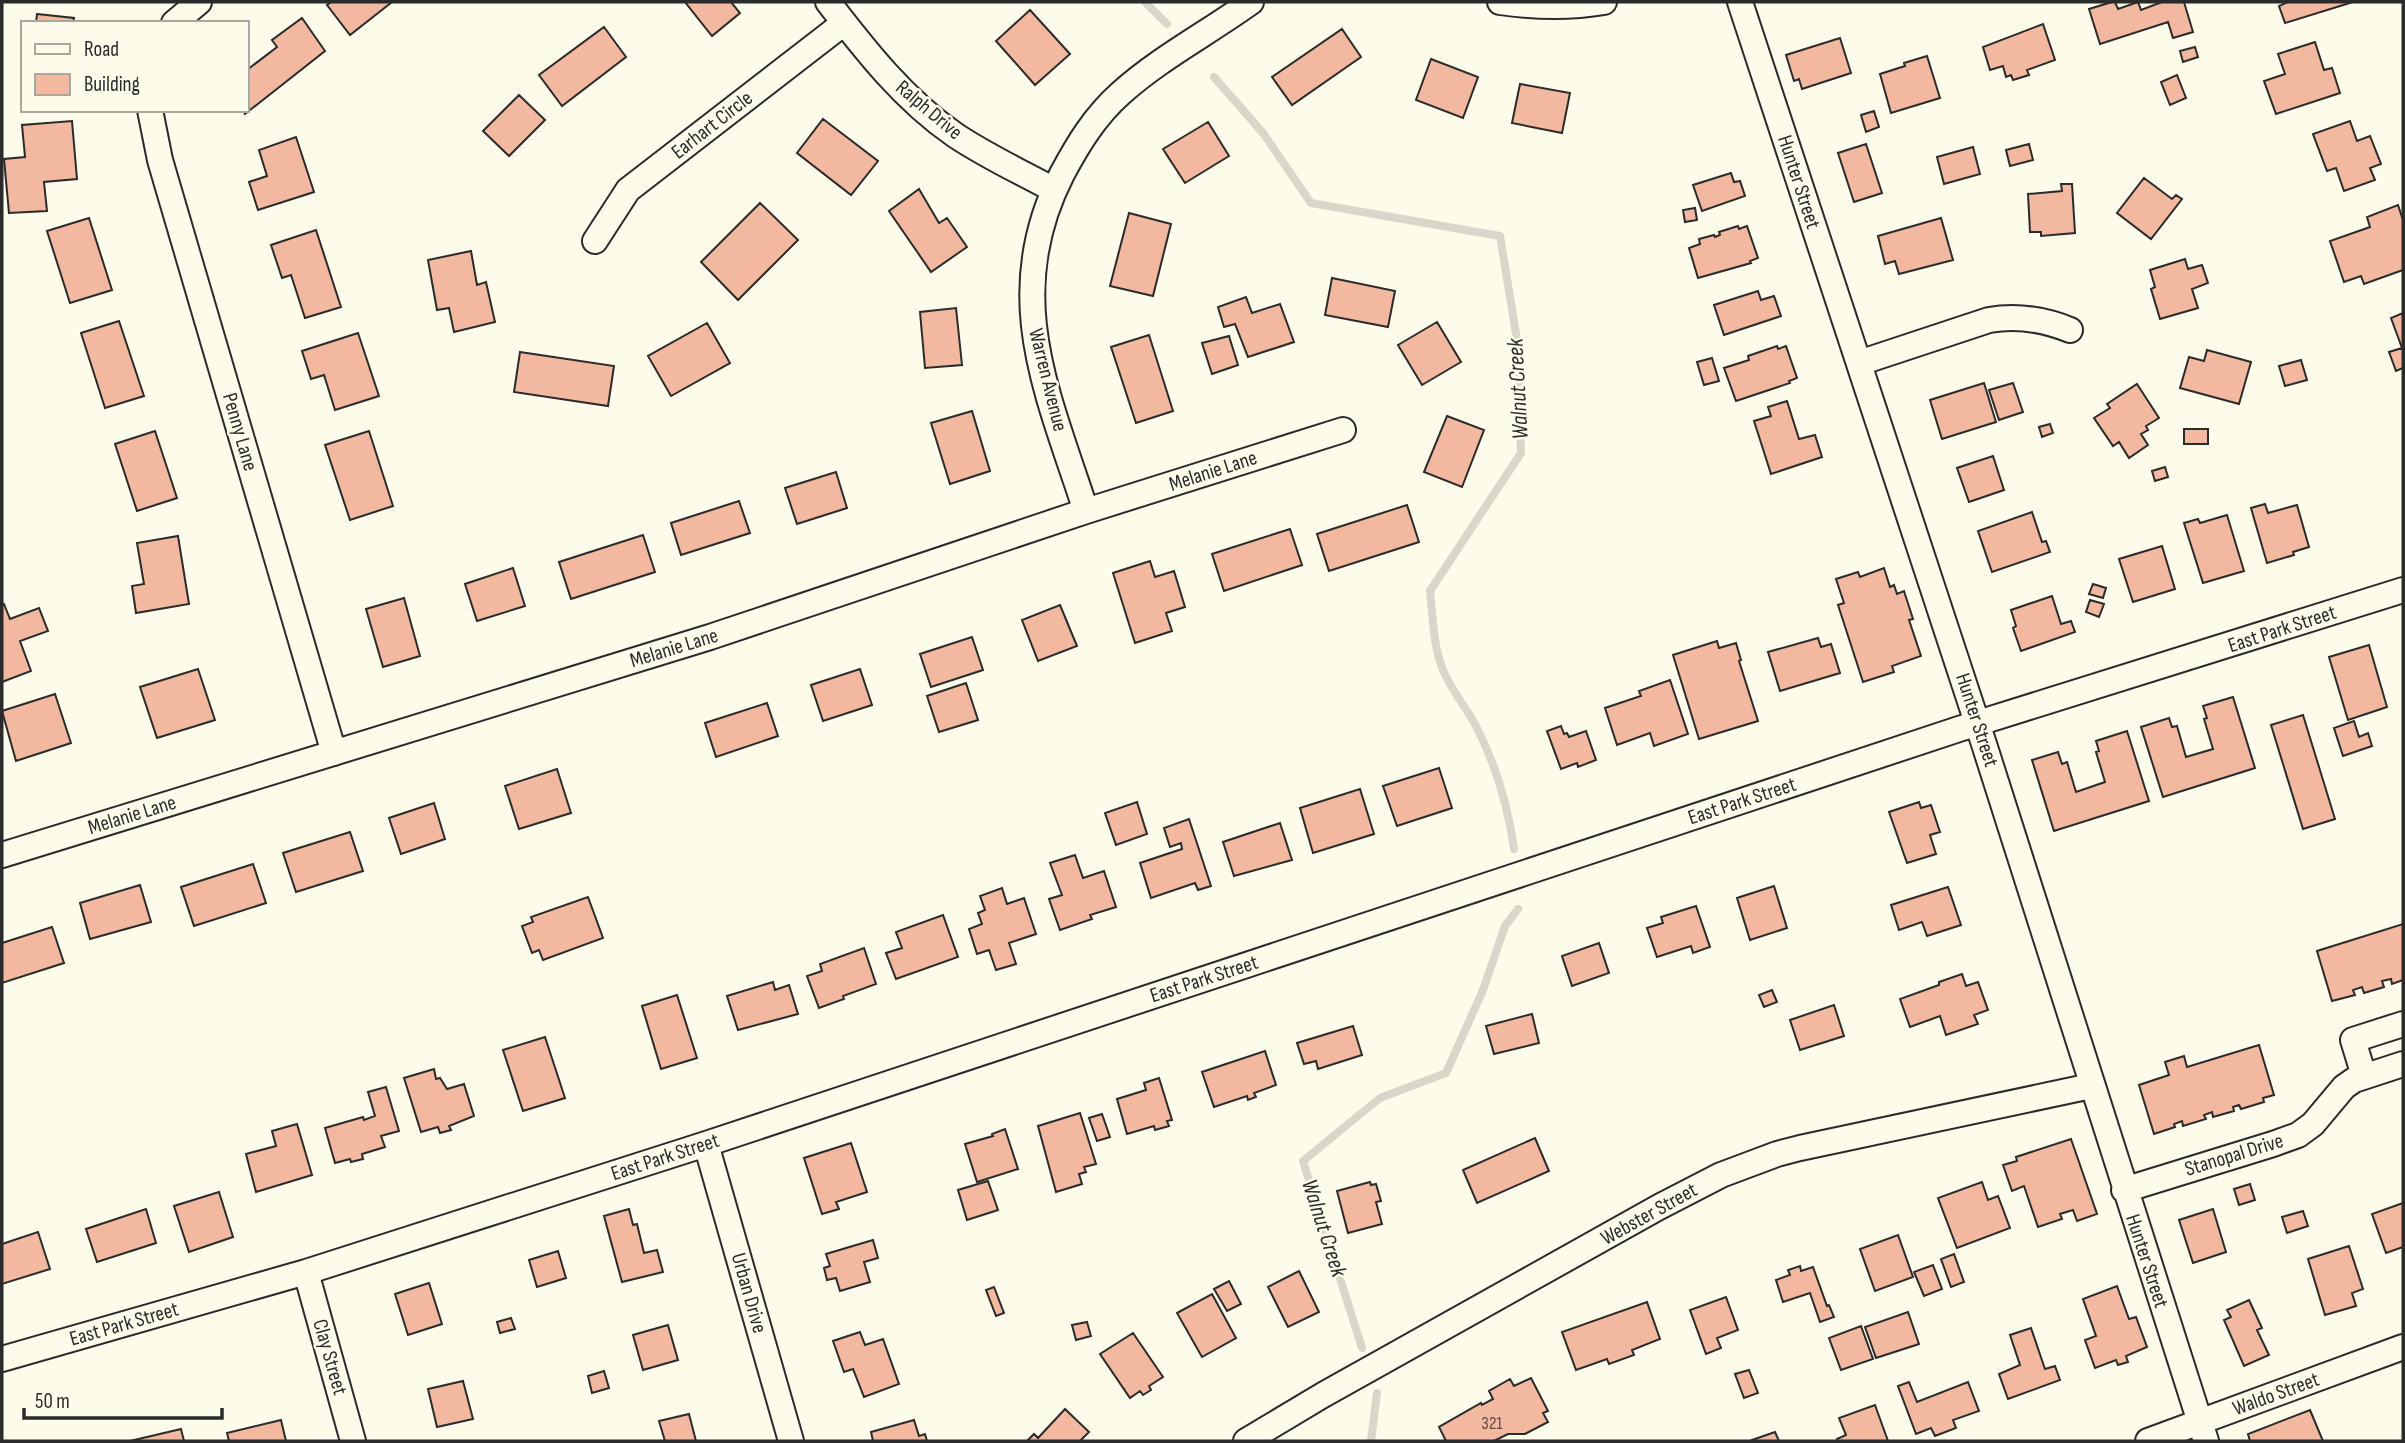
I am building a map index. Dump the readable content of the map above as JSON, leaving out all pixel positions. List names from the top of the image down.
{
  "streets": {
    "street": [
      "Ralph Drive",
      "Earhart Circle",
      "Hunter Street",
      "Warren Avenue",
      "Penny Lane",
      "Melanie Lane",
      "East Park Street",
      "Stanopal Drive",
      "Webster Street",
      "Urban Drive",
      "Clay Street",
      "Waldo Street"
    ]
  },
  "crossings": [
    ["Ralph Drive", "Earhart Circle"],
    ["Ralph Drive", "Warren Avenue"],
    ["Hunter Street", "East Park Street"],
    ["Hunter Street", "Stanopal Drive"],
    ["Hunter Street", "Webster Street"],
    ["Hunter Street", "Waldo Street"],
    ["Warren Avenue", "Melanie Lane"],
    ["Penny Lane", "Melanie Lane"],
    ["East Park Street", "Urban Drive"],
    ["East Park Street", "Clay Street"]
  ],
  "water": ["Walnut Creek"],
  "house_numbers": ["321"],
  "legend": ["Road", "Building"],
  "scale_bar": "50 m"
}
